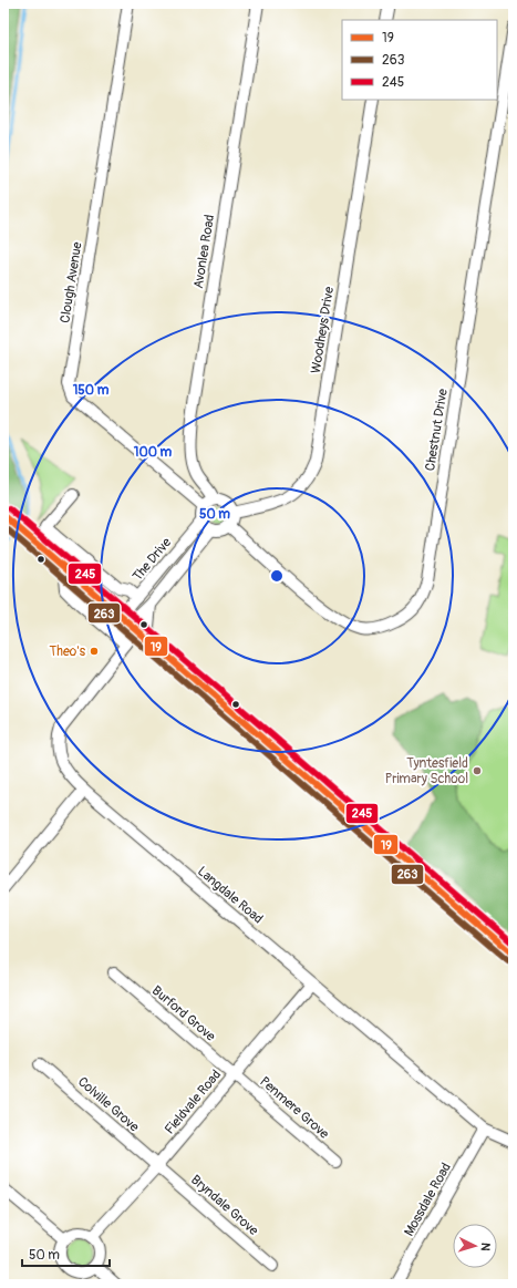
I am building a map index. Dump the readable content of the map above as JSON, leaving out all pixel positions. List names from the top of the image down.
{
  "streets": {
    "street": [
      "Avonlea Road",
      "Clough Avenue",
      "Woodheys Drive",
      "Chestnut Drive",
      "The Drive",
      "Langdale Road",
      "Burford Grove",
      "Fieldvale Road",
      "Colville Grove",
      "Penmere Grove",
      "Mossdale Road",
      "Bryndale Grove"
    ]
  },
  "crossings": [
    ["Avonlea Road", "Clough Avenue"],
    ["Avonlea Road", "Woodheys Drive"],
    ["Avonlea Road", "Chestnut Drive"],
    ["Avonlea Road", "The Drive"],
    ["Clough Avenue", "Woodheys Drive"],
    ["Clough Avenue", "Chestnut Drive"],
    ["Clough Avenue", "The Drive"],
    ["Woodheys Drive", "Chestnut Drive"],
    ["Woodheys Drive", "The Drive"],
    ["Chestnut Drive", "The Drive"],
    ["The Drive", "Langdale Road"],
    ["Langdale Road", "Fieldvale Road"],
    ["Langdale Road", "Mossdale Road"],
    ["Burford Grove", "Fieldvale Road"],
    ["Burford Grove", "Penmere Grove"],
    ["Fieldvale Road", "Colville Grove"],
    ["Fieldvale Road", "Penmere Grove"],
    ["Fieldvale Road", "Bryndale Grove"],
    ["Colville Grove", "Bryndale Grove"]
  ],
  "places": ["Theo's", "Tyntesfield Primary School"],
  "lines": ["transit line 245", "transit line 19", "transit line 263"],
  "legend": ["19", "263", "245"],
  "scale_bar": "50 m",
  "north": "right",
  "rings": ["150 m", "100 m", "50 m"]
}
